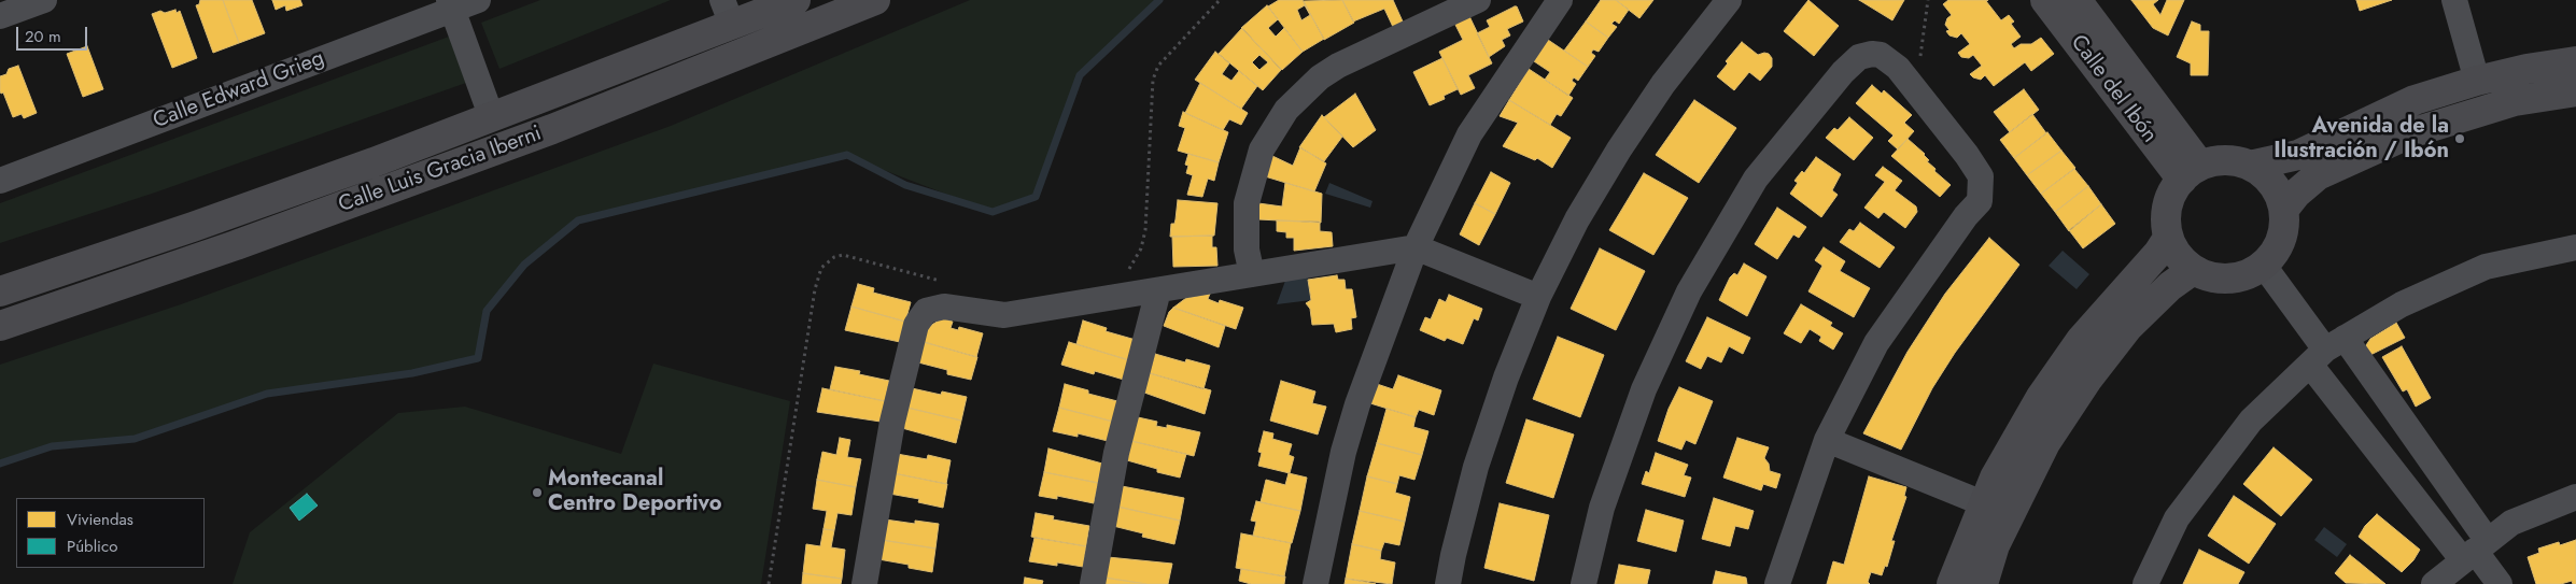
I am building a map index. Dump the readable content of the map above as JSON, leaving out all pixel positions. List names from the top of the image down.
{
  "streets": {
    "street": ["Calle del Ibón", "Calle Edward Grieg", "Calle Luis Gracia Iberni"]
  },
  "places": ["Avenida de la Ilustración / Ibón", "Montecanal Centro Deportivo"],
  "legend": ["Viviendas", "Público"],
  "scale_bar": "20 m"
}
